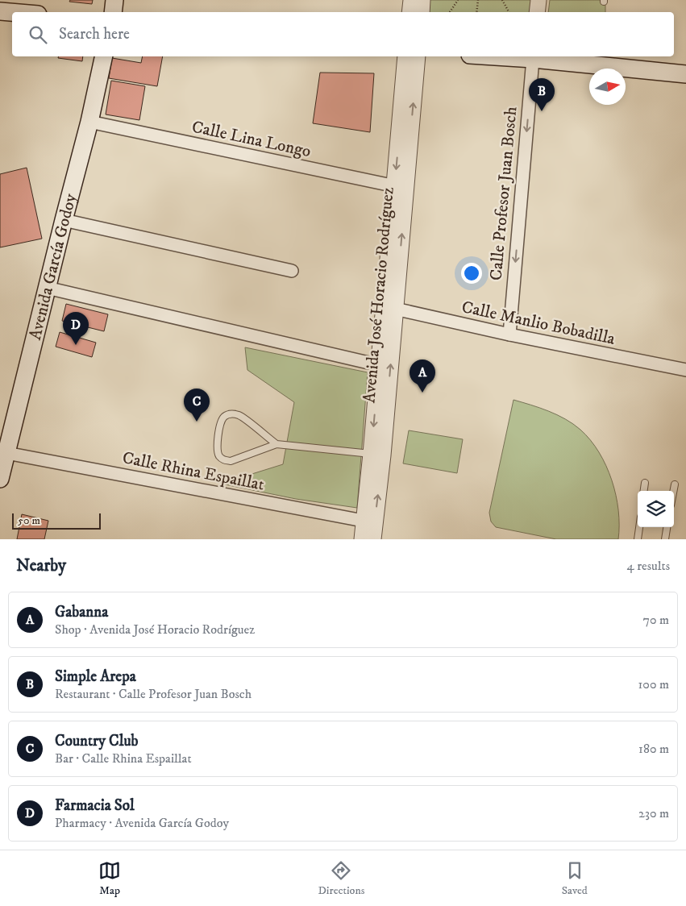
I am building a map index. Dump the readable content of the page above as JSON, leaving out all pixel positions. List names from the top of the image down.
{
  "streets": {
    "main road": ["Avenida García Godoy"],
    "street": [
      "Calle Lina Longo",
      "Calle Profesor Juan Bosch",
      "Avenida José Horacio Rodríguez",
      "Calle Manlio Bobadilla",
      "Calle Rhina Espaillat"
    ]
  },
  "crossings": [
    ["Calle Lina Longo", "Avenida García Godoy"],
    ["Calle Lina Longo", "Avenida José Horacio Rodríguez"],
    ["Calle Profesor Juan Bosch", "Calle Manlio Bobadilla"],
    ["Avenida García Godoy", "Calle Rhina Espaillat"],
    ["Avenida José Horacio Rodríguez", "Calle Manlio Bobadilla"],
    ["Avenida José Horacio Rodríguez", "Calle Rhina Espaillat"]
  ],
  "one_way": ["Calle Profesor Juan Bosch"],
  "scale_bar": "50 m",
  "north": "right",
  "page": {
    "search": "Search here",
    "pins": [
      "B",
      "D",
      "A",
      "C"
    ],
    "scale": "50 m",
    "heading": ["Nearby", "4 results"],
    "list": [
      {
        "mark": "A",
        "name": "Gabanna",
        "note": "Shop · Avenida José Horacio Rodríguez",
        "value": "70 m"
      },
      {
        "mark": "B",
        "name": "Simple Arepa",
        "note": "Restaurant · Calle Profesor Juan Bosch",
        "value": "100 m"
      },
      {
        "mark": "C",
        "name": "Country Club",
        "note": "Bar · Calle Rhina Espaillat",
        "value": "180 m"
      },
      {
        "mark": "D",
        "name": "Farmacia Sol",
        "note": "Pharmacy · Avenida García Godoy",
        "value": "230 m"
      }
    ],
    "nav": ["Map", "Directions", "Saved"]
  }
}
